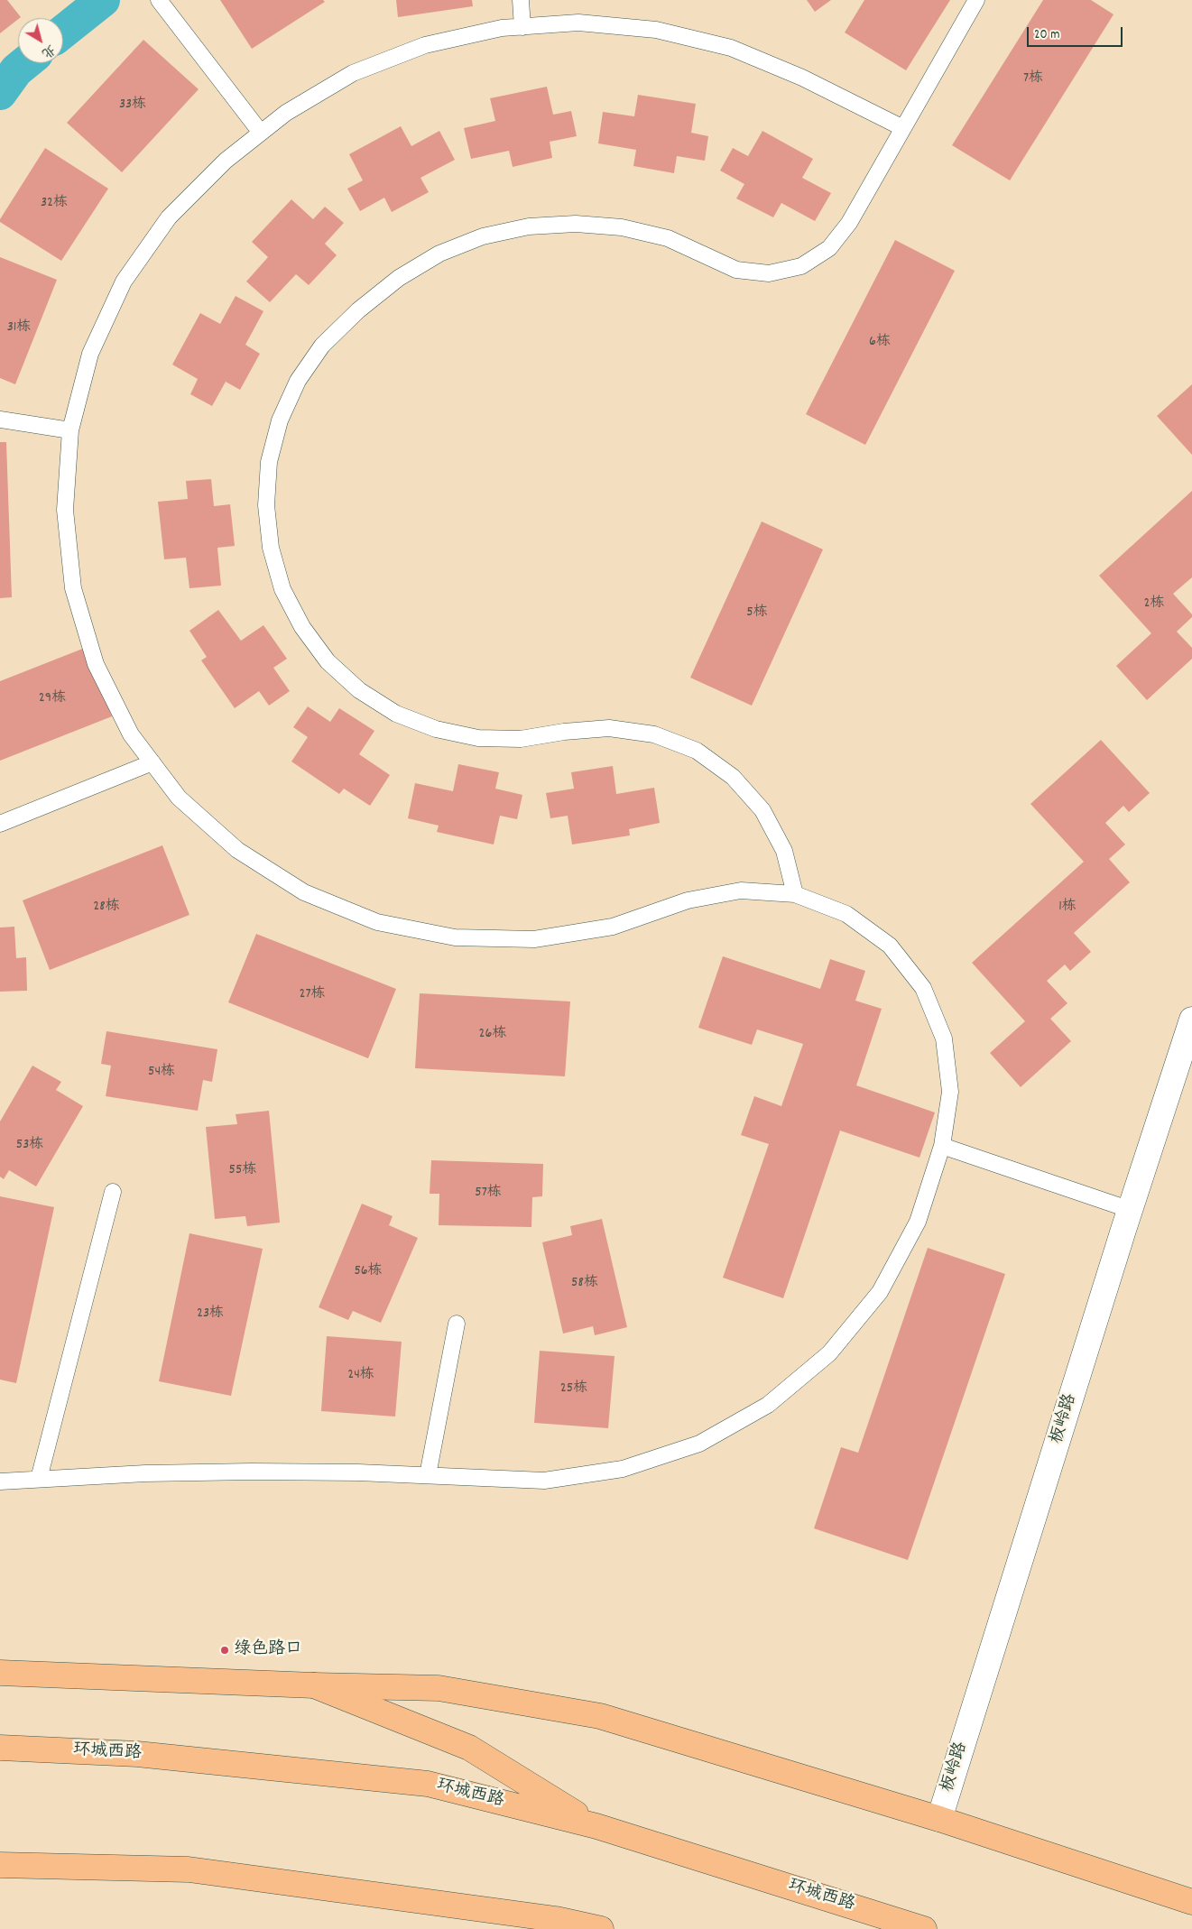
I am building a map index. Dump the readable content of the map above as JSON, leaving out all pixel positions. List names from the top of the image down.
{
  "streets": {
    "main road": ["环城西路"],
    "street": ["板岭路"]
  },
  "places": ["绿色路口"],
  "house_numbers": [
    "7栋",
    "33栋",
    "32栋",
    "31栋",
    "6栋",
    "2栋",
    "5栋",
    "29栋",
    "28栋",
    "1栋",
    "27栋",
    "26栋",
    "54栋",
    "53栋",
    "55栋",
    "57栋",
    "56栋",
    "58栋",
    "23栋",
    "24栋",
    "25栋"
  ],
  "scale_bar": "20 m",
  "north": "bottom right"
}
